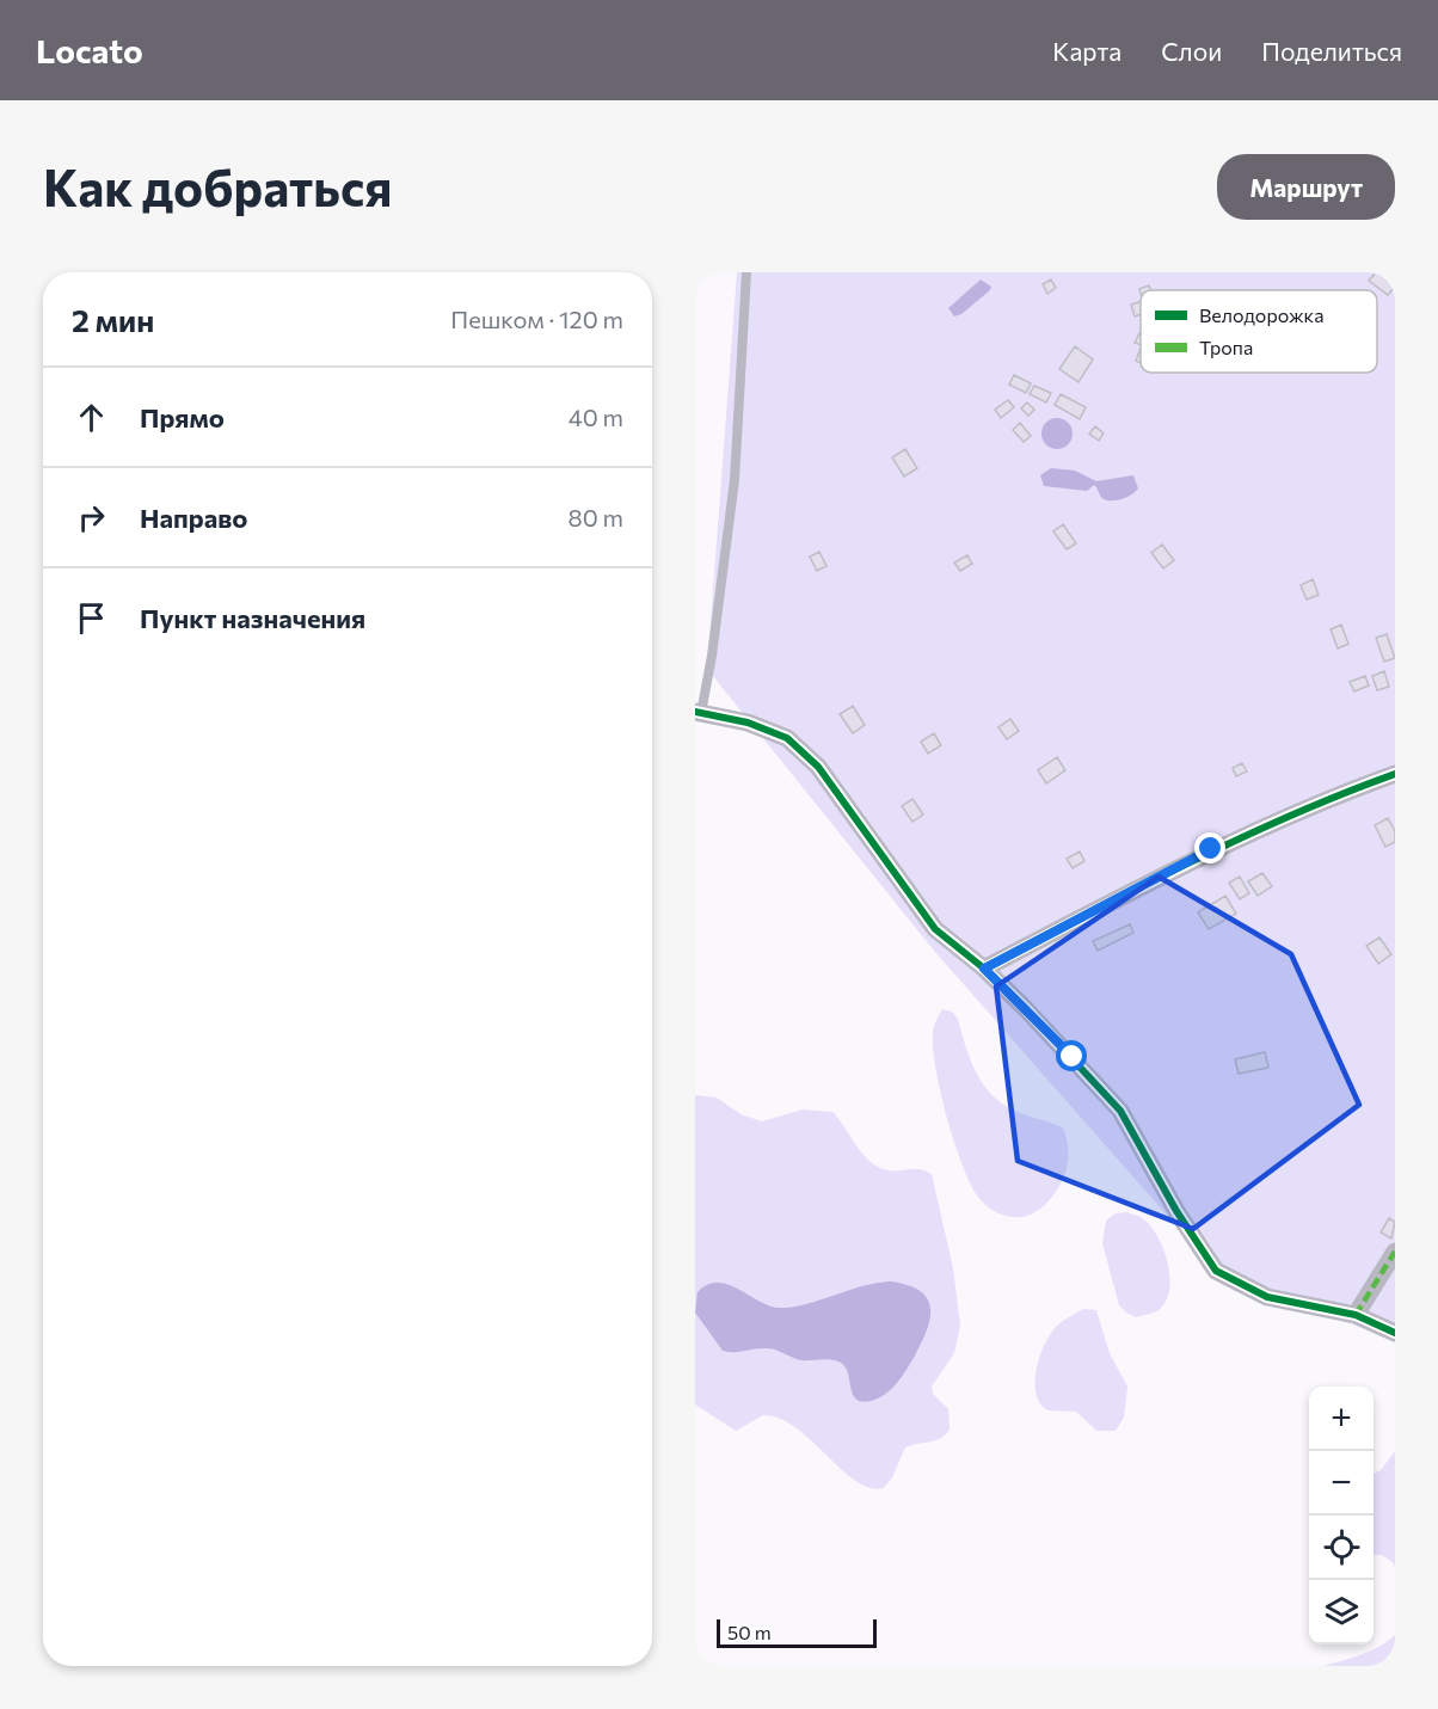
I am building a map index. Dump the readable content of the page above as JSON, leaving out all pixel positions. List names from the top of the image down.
{
  "legend": ["Велодорожка", "Тропа"],
  "scale_bar": "50 m",
  "page": {
    "header": "Locato",
    "nav": ["Карта", "Слои", "Поделиться"],
    "buttons": "Маршрут",
    "title": "Как добраться",
    "heading": ["2 мин", "Пешком · 120 m"],
    "list": [
      ["Прямо", "40 m"],
      ["Направо", "80 m"],
      "Пункт назначения"
    ],
    "map_buttons": ["+", "−"],
    "scale": "50 m"
  }
}
